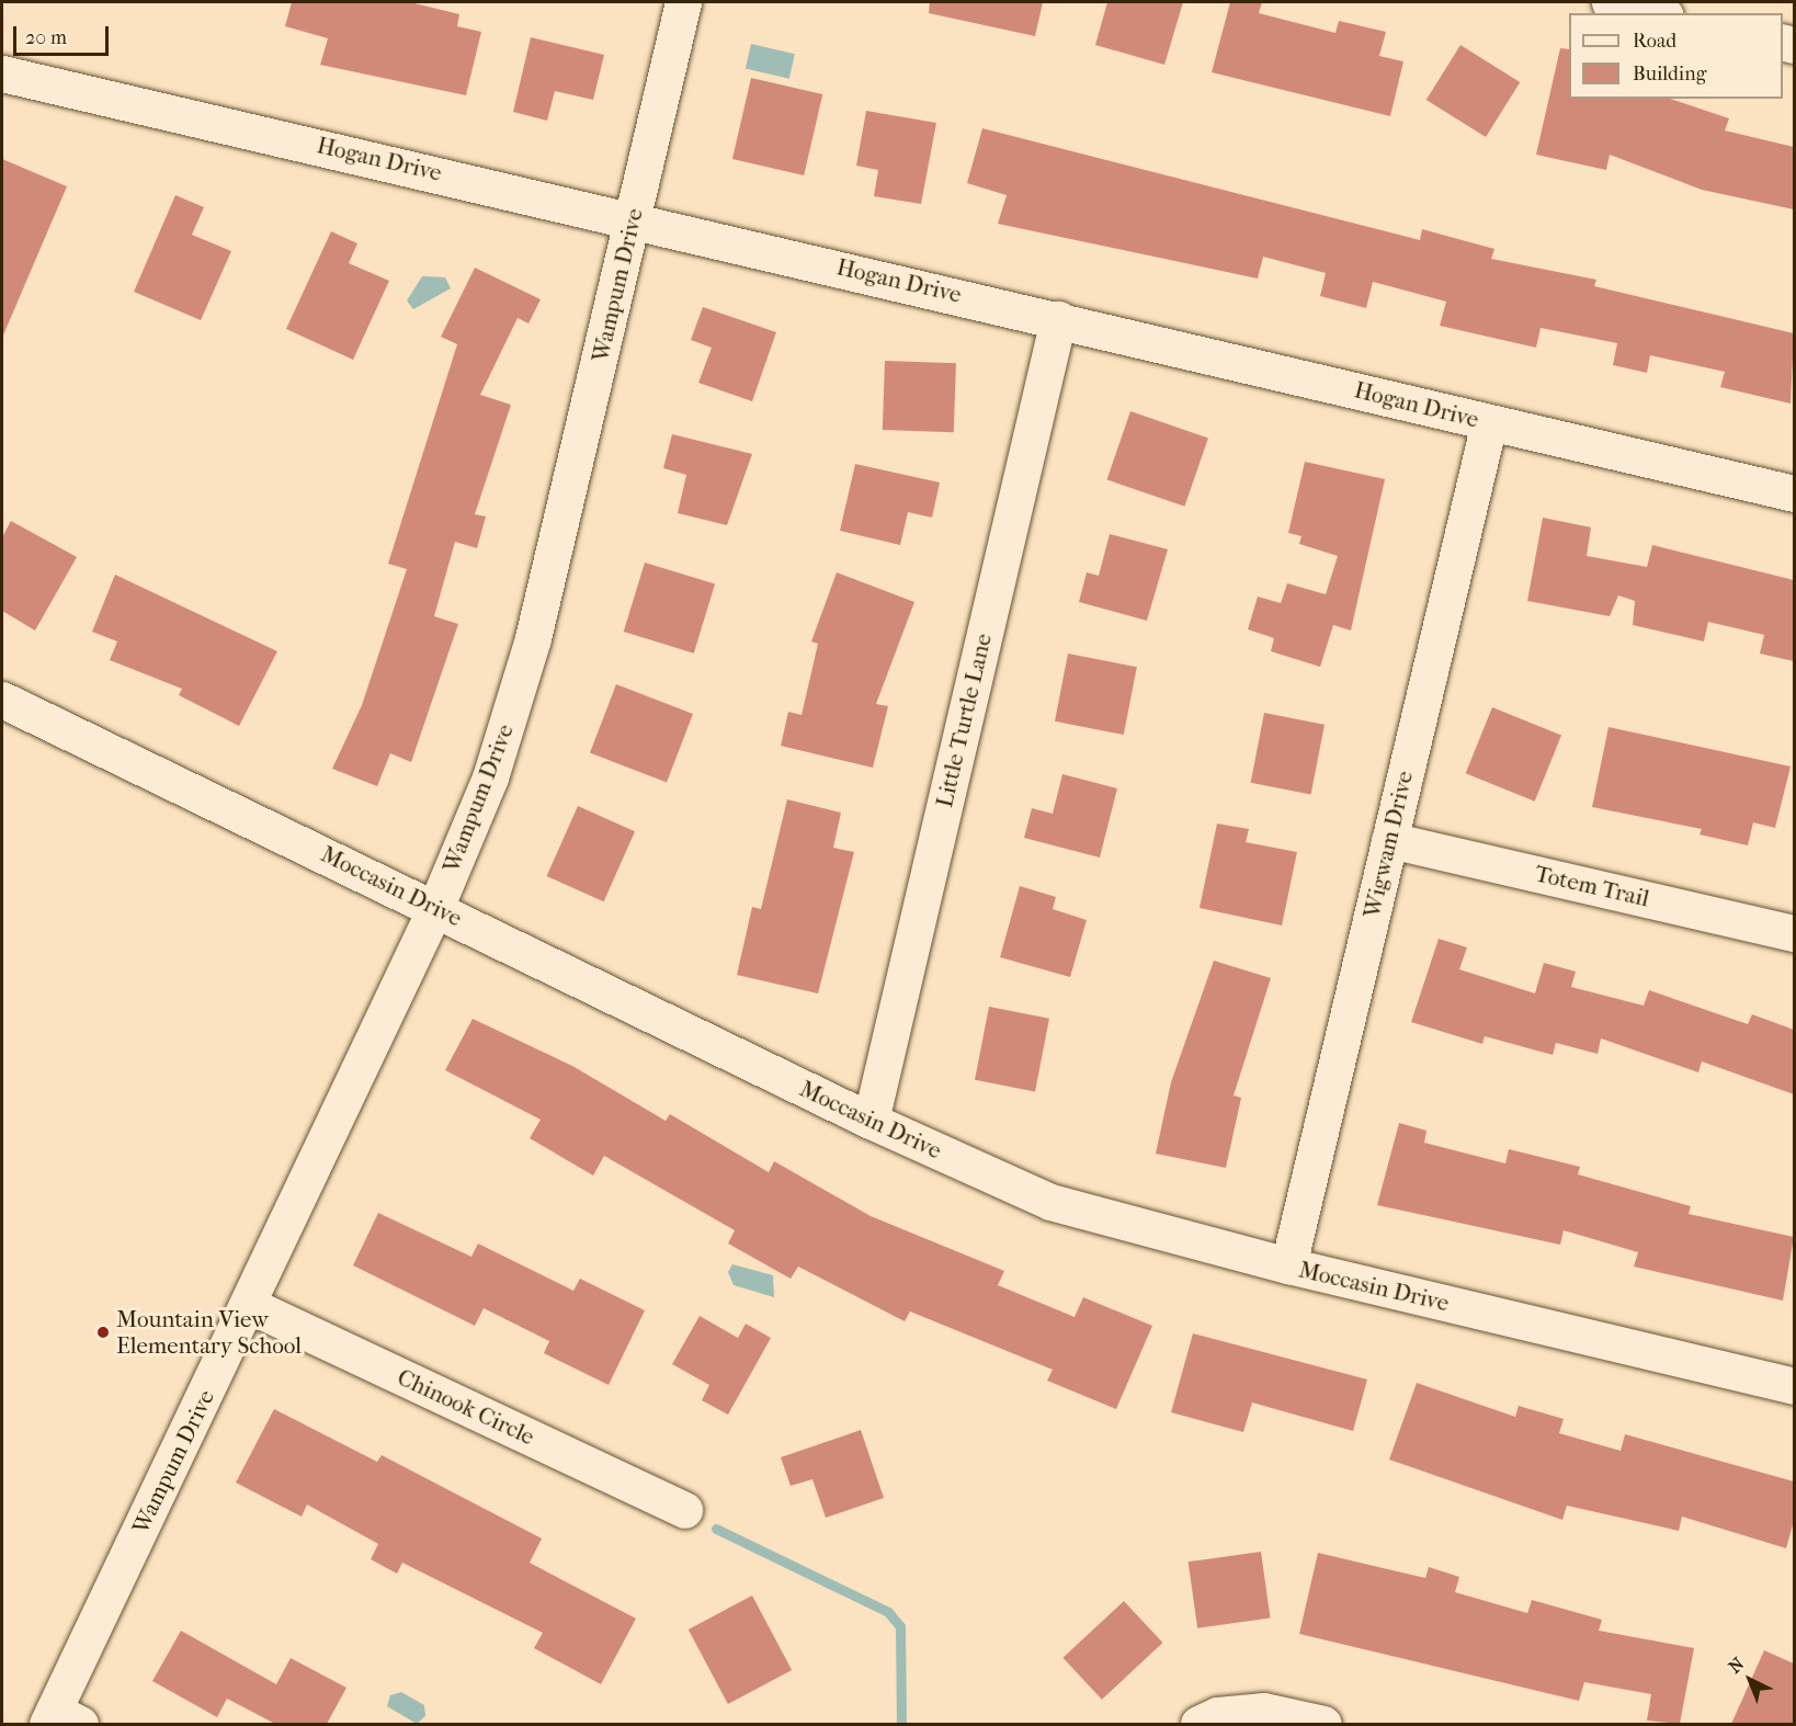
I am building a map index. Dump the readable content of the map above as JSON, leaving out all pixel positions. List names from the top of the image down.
{
  "streets": {
    "street": [
      "Hogan Drive",
      "Wampum Drive",
      "Little Turtle Lane",
      "Wigwam Drive",
      "Moccasin Drive",
      "Totem Trail",
      "Chinook Circle"
    ]
  },
  "crossings": [
    ["Hogan Drive", "Wampum Drive"],
    ["Hogan Drive", "Little Turtle Lane"],
    ["Hogan Drive", "Wigwam Drive"],
    ["Wampum Drive", "Moccasin Drive"],
    ["Wampum Drive", "Chinook Circle"],
    ["Little Turtle Lane", "Moccasin Drive"],
    ["Wigwam Drive", "Moccasin Drive"],
    ["Wigwam Drive", "Totem Trail"]
  ],
  "places": ["Mountain View Elementary School"],
  "legend": ["Road", "Building"],
  "scale_bar": "20 m",
  "north": "top left"
}
